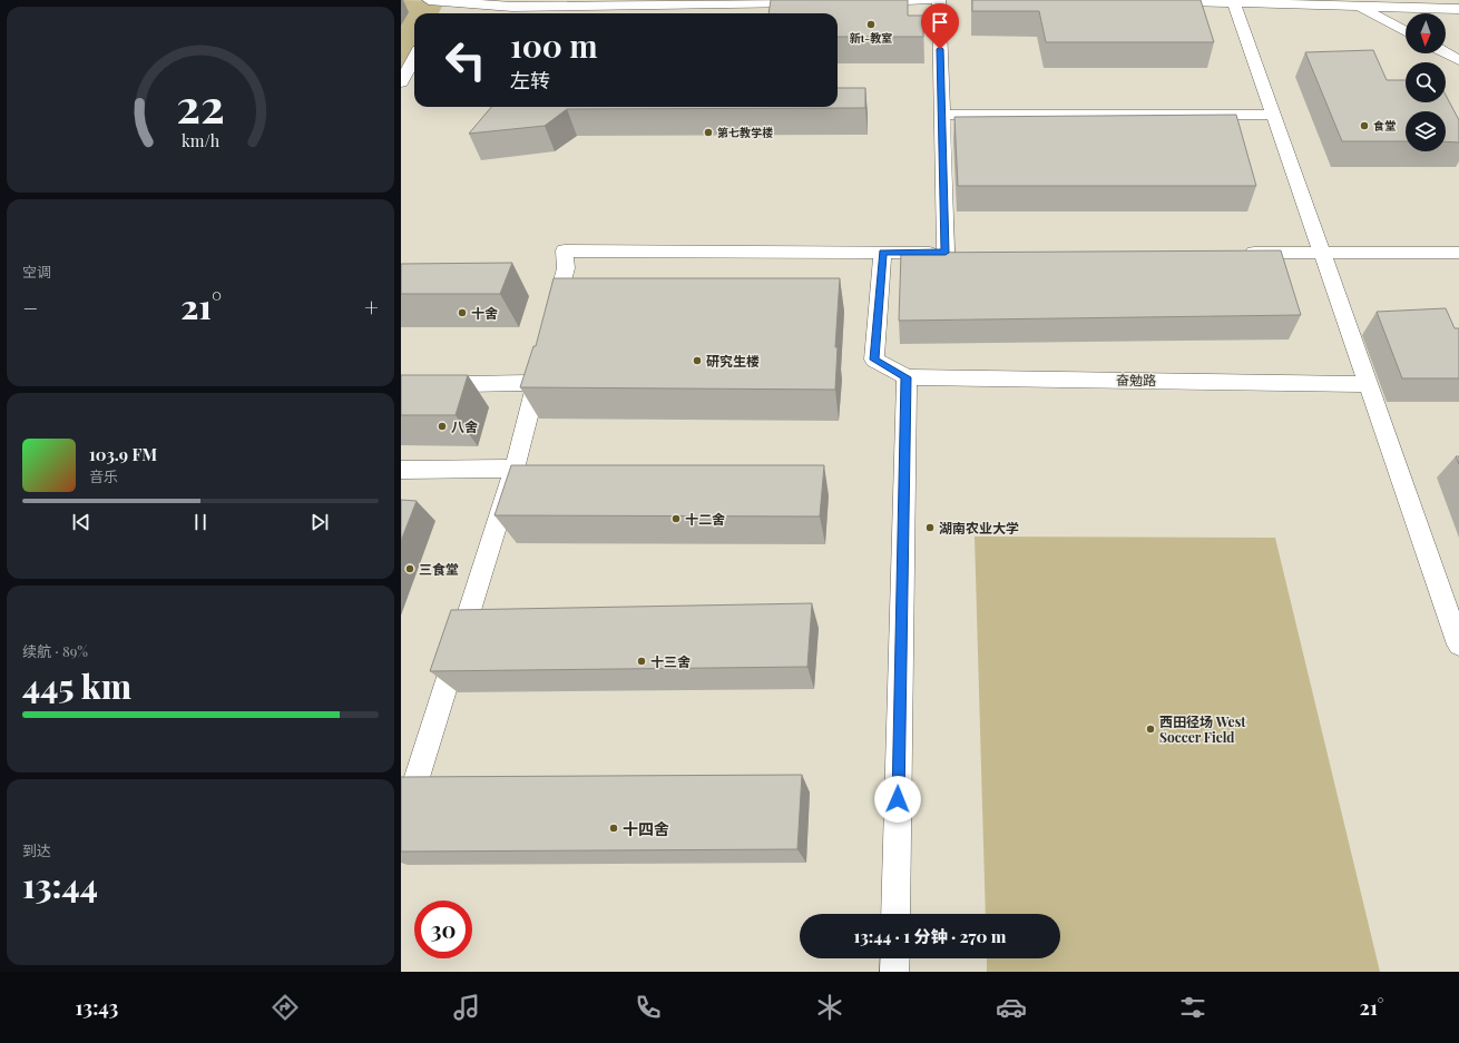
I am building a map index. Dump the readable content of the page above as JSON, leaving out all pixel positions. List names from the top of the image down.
{
  "streets": {
    "street": ["奋勉路"]
  },
  "places": [
    "新t-教室",
    "食堂",
    "第七教学楼",
    "十舍",
    "研究生楼",
    "八舍",
    "十二舍",
    "湖南农业大学",
    "三食堂",
    "十三舍",
    "西田径场 West Soccer Field",
    "十四舍"
  ],
  "north": "bottom",
  "page": {
    "turn": ["100 m", "左转"],
    "tile": [
      "空调",
      ["续航 · 89%", "445 km"],
      ["到达", "13:44"]
    ],
    "heat": ["−", "21°", "+"],
    "song": ["103.9 FM", "音乐"],
    "limit": "30",
    "trip": "13:44 · 1 分钟 · 270 m",
    "tabs": ["13:43", "21°"],
    "gauge": ["22", "km/h"]
  }
}
